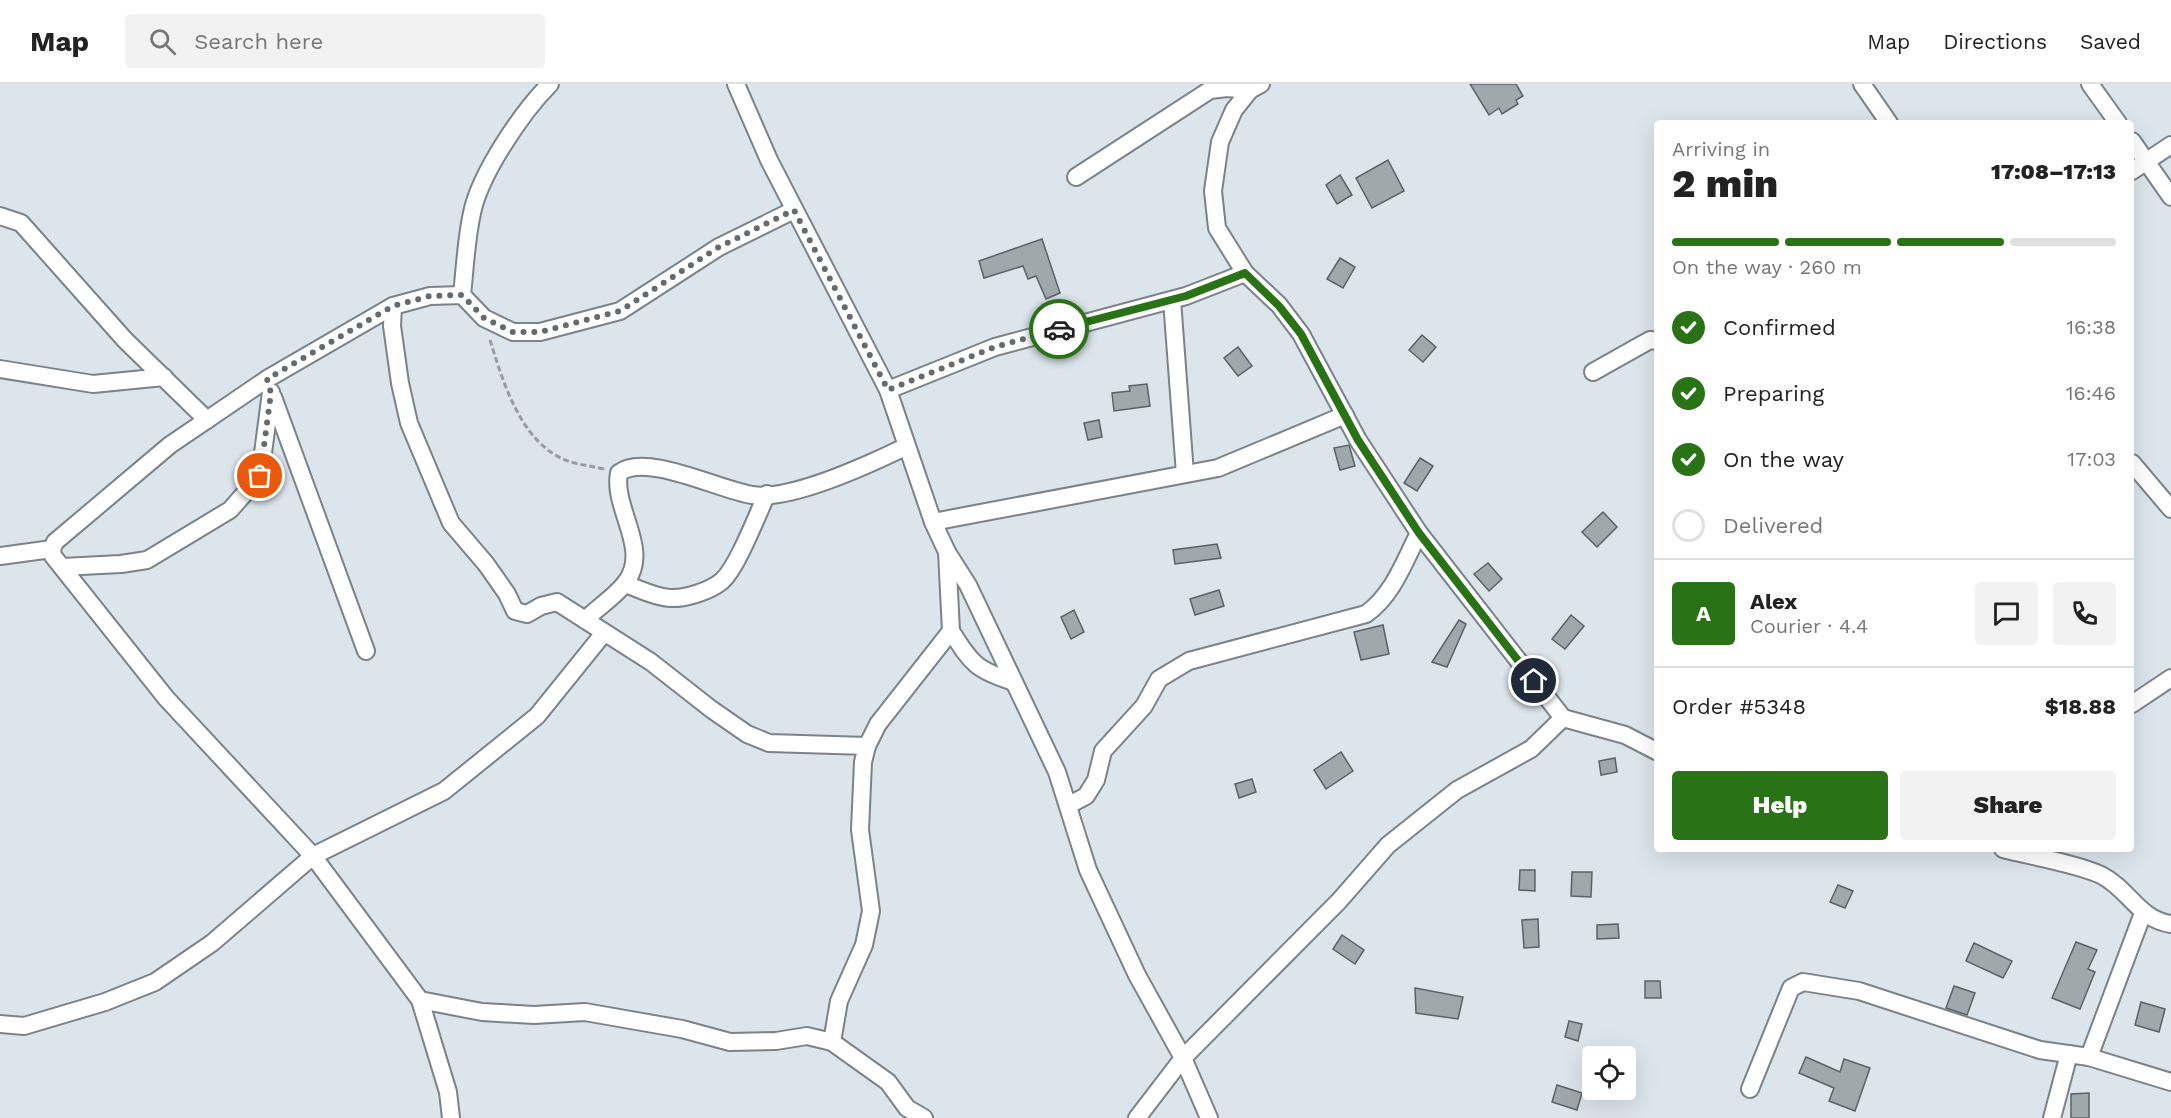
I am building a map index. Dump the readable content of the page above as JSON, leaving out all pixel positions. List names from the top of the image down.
{
  "page": {
    "header": "Map",
    "search": "Search here",
    "nav": ["Map", "Directions", "Saved"],
    "heading": ["2 min", "Arriving in", "17:08–17:13"],
    "panel": [
      "Alex",
      "Courier · 4.4",
      "Order #5348",
      "$18.88"
    ],
    "bar": "On the way · 260 m",
    "list": [
      ["Confirmed", "16:38"],
      ["Preparing", "16:46"],
      ["On the way", "17:03"],
      "Delivered"
    ],
    "round": "A",
    "buttons": ["Help", "Share"]
  }
}
